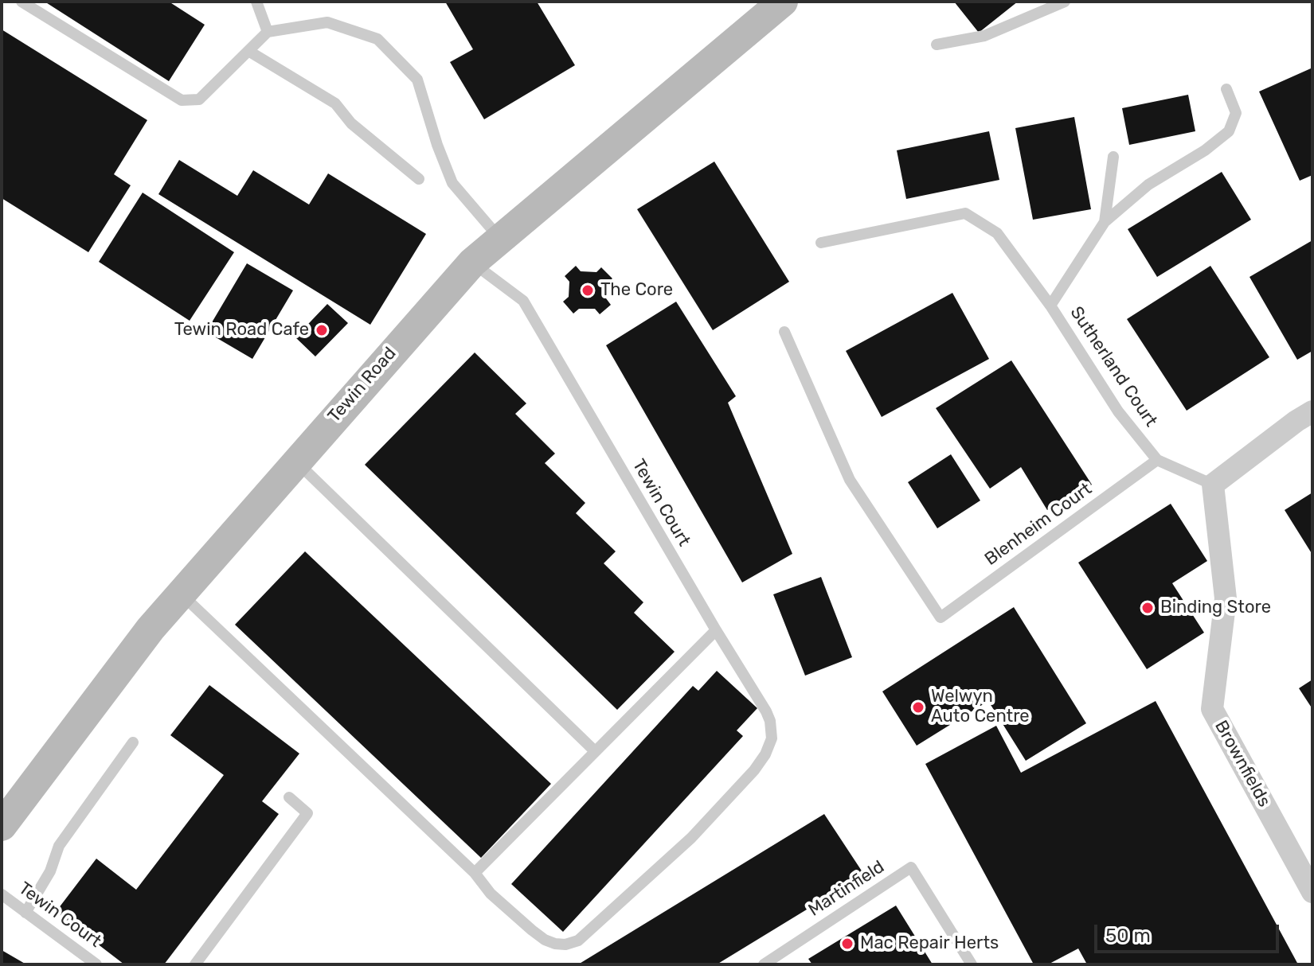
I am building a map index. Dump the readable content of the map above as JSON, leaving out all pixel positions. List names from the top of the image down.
{
  "streets": {
    "street": ["Tewin Road", "Brownfields"],
    "lane": [
      "Sutherland Court",
      "Tewin Court",
      "Blenheim Court",
      "Martinfield"
    ]
  },
  "crossings": [
    ["Sutherland Court", "Blenheim Court"],
    ["Sutherland Court", "Brownfields"],
    ["Tewin Road", "Tewin Court"]
  ],
  "places": [
    "The Core",
    "Tewin Road Cafe",
    "Binding Store",
    "Welwyn Auto Centre",
    "Mac Repair Herts"
  ],
  "scale_bar": "50 m"
}
